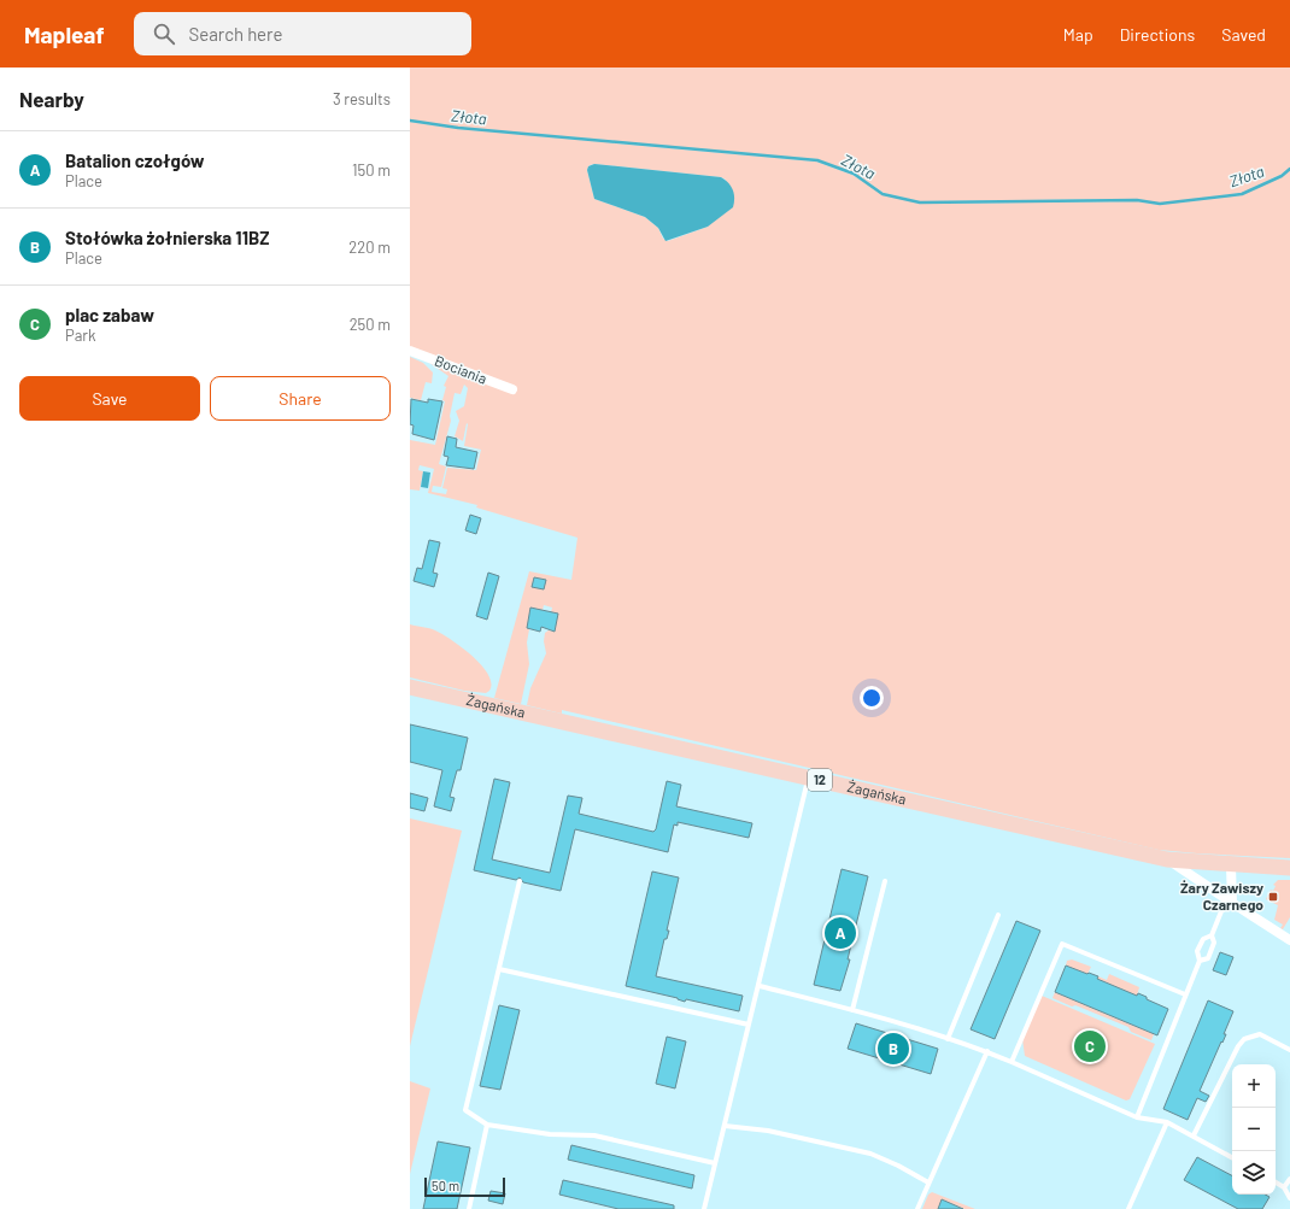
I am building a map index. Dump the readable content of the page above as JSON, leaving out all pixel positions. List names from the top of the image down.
{
  "streets": {
    "main road": ["Żagańska", "12"],
    "street": ["Bociania"]
  },
  "water": ["Złota"],
  "places": {
    "transit": ["Żary Zawiszy Czarnego"]
  },
  "scale_bar": "50 m",
  "page": {
    "header": "Mapleaf",
    "search": "Search here",
    "nav": ["Map", "Directions", "Saved"],
    "heading": ["Nearby", "3 results"],
    "list": [
      {
        "mark": "A",
        "name": "Batalion czołgów",
        "note": "Place",
        "value": "150 m"
      },
      {
        "mark": "B",
        "name": "Stołówka żołnierska 11BZ",
        "note": "Place",
        "value": "220 m"
      },
      {
        "mark": "C",
        "name": "plac zabaw",
        "note": "Park",
        "value": "250 m"
      }
    ],
    "buttons": ["Save", "Share"],
    "pins": ["A", "C", "B"],
    "map_buttons": ["+", "−"],
    "scale": "50 m"
  }
}
